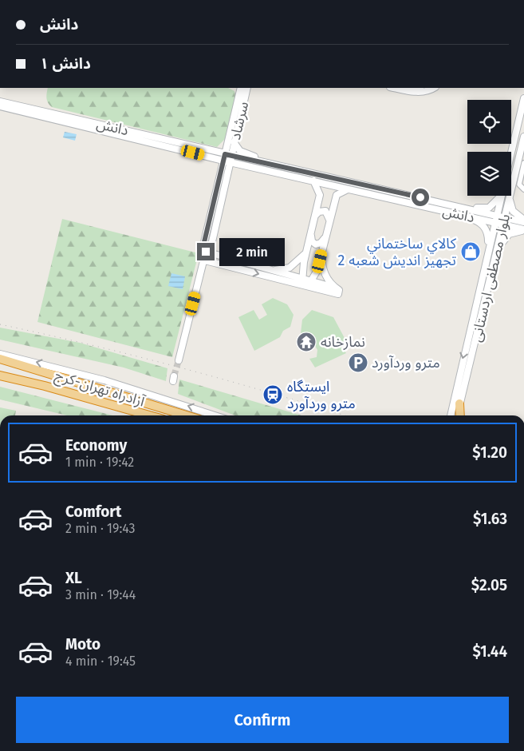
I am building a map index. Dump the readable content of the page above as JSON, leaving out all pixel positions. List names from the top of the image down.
{
  "streets": {
    "highway": ["آزادراه تهران-کرج"],
    "street": ["سرشاد", "دانش", "بلوار مصطفی اردستانی"]
  },
  "crossings": [
    ["سرشاد", "دانش"],
    ["دانش", "بلوار مصطفی اردستانی"]
  ],
  "places": {
    "shop": ["كالاي ساختماني تجهيز انديش شعبه 2"],
    "temple": ["نمازخانه"],
    "parking": ["مترو وردآورد"],
    "station": ["ایستگاه مترو وردآورد"]
  },
  "page": {
    "banner": ["دانش", "دانش ۱"],
    "bubble": "2 min",
    "list": [
      {
        "name": "Economy",
        "note": "1 min · 19:42",
        "value": "$1.20"
      },
      {
        "name": "Comfort",
        "note": "2 min · 19:43",
        "value": "$1.63"
      },
      {
        "name": "XL",
        "note": "3 min · 19:44",
        "value": "$2.05"
      },
      {
        "name": "Moto",
        "note": "4 min · 19:45",
        "value": "$1.44"
      }
    ],
    "buttons": "Confirm"
  }
}
